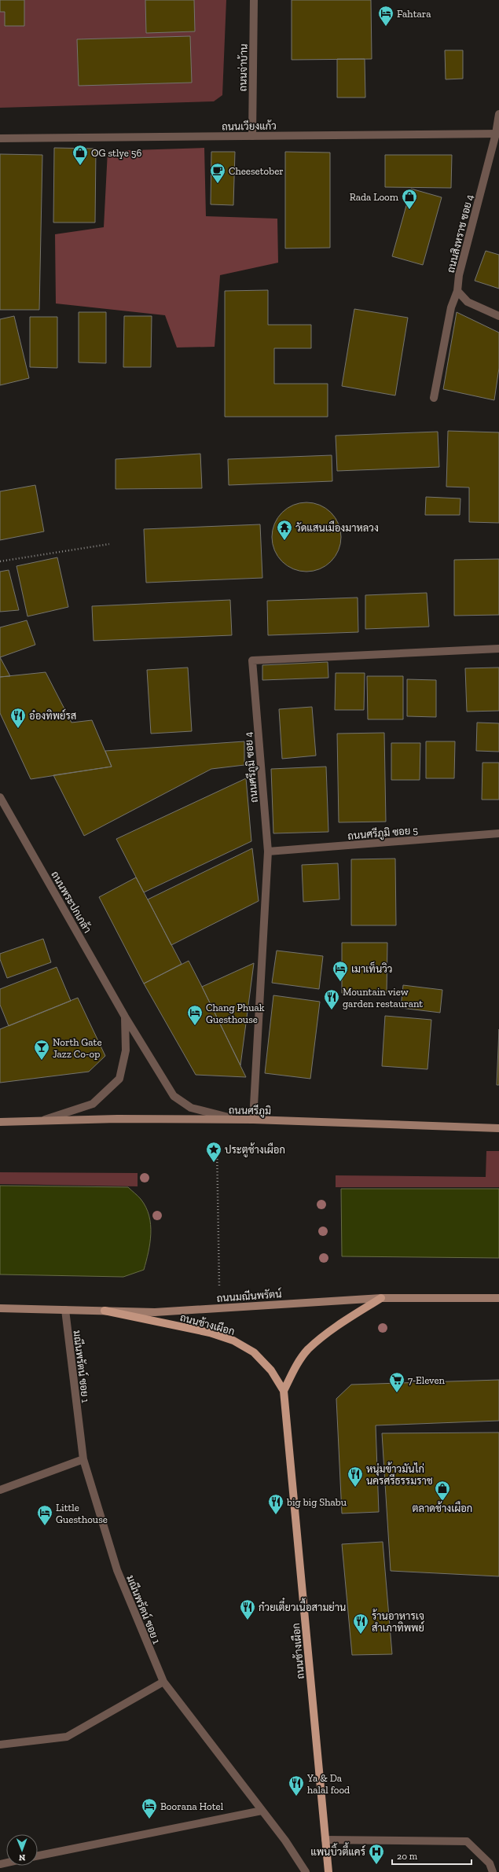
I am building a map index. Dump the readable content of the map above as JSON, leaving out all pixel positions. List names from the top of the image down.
{
  "streets": {
    "main road": ["ถนนศรีภูมิ", "ถนนมณีนพรัตน์", "ถนนช้างเผือก"],
    "street": [
      "ถนนจ่าบ้าน",
      "ถนนเวียงแก้ว",
      "ถนนสิงหราช ซอย 4",
      "ถนนศรีภูมิ ซอย 4",
      "ถนนศรีภูมิ ซอย 5",
      "ถนนพระปกเกล้า",
      "มณีนพรัตน์ ซอย 1"
    ]
  },
  "crossings": [
    ["ถนนจ่าบ้าน", "ถนนเวียงแก้ว"],
    ["ถนนเวียงแก้ว", "ถนนสิงหราช ซอย 4"],
    ["ถนนศรีภูมิ ซอย 4", "ถนนศรีภูมิ ซอย 5"],
    ["ถนนศรีภูมิ ซอย 4", "ถนนพระปกเกล้า"],
    ["ถนนศรีภูมิ ซอย 4", "ถนนศรีภูมิ"],
    ["ถนนพระปกเกล้า", "ถนนศรีภูมิ"],
    ["ถนนมณีนพรัตน์", "ถนนช้างเผือก"],
    ["ถนนมณีนพรัตน์", "มณีนพรัตน์ ซอย 1"]
  ],
  "places": {
    "hotel": [
      "Fahtara",
      "เมาเท็นวิว",
      "Chang Phuak Guesthouse",
      "Little Guesthouse",
      "Boorana Hotel"
    ],
    "shop": ["OG stlye 56", "Rada Loom", "ตลาดช้างเผือก"],
    "cafe": ["Cheesetober"],
    "temple": ["วัดแสนเมืองมาหลวง"],
    "restaurant": [
      "อ๋องทิพย์รส",
      "Mountain view garden restaurant",
      "หนุ่มข้าวมันไก่ นครศรีธรรมราช",
      "big big Shabu",
      "ก๋วยเตี๋ยวเนื้อสามย่าน",
      "ร้านอาหารเจ สำเภาทิพพย์",
      "Ya & Da halal food"
    ],
    "bar": ["North Gate Jazz Co-op"],
    "place": ["ประตูช้างเผือก"],
    "supermarket": ["7-Eleven"],
    "hospital": ["แพนบิ้วตี้แคร์"]
  },
  "scale_bar": "20 m",
  "north": "bottom"
}
